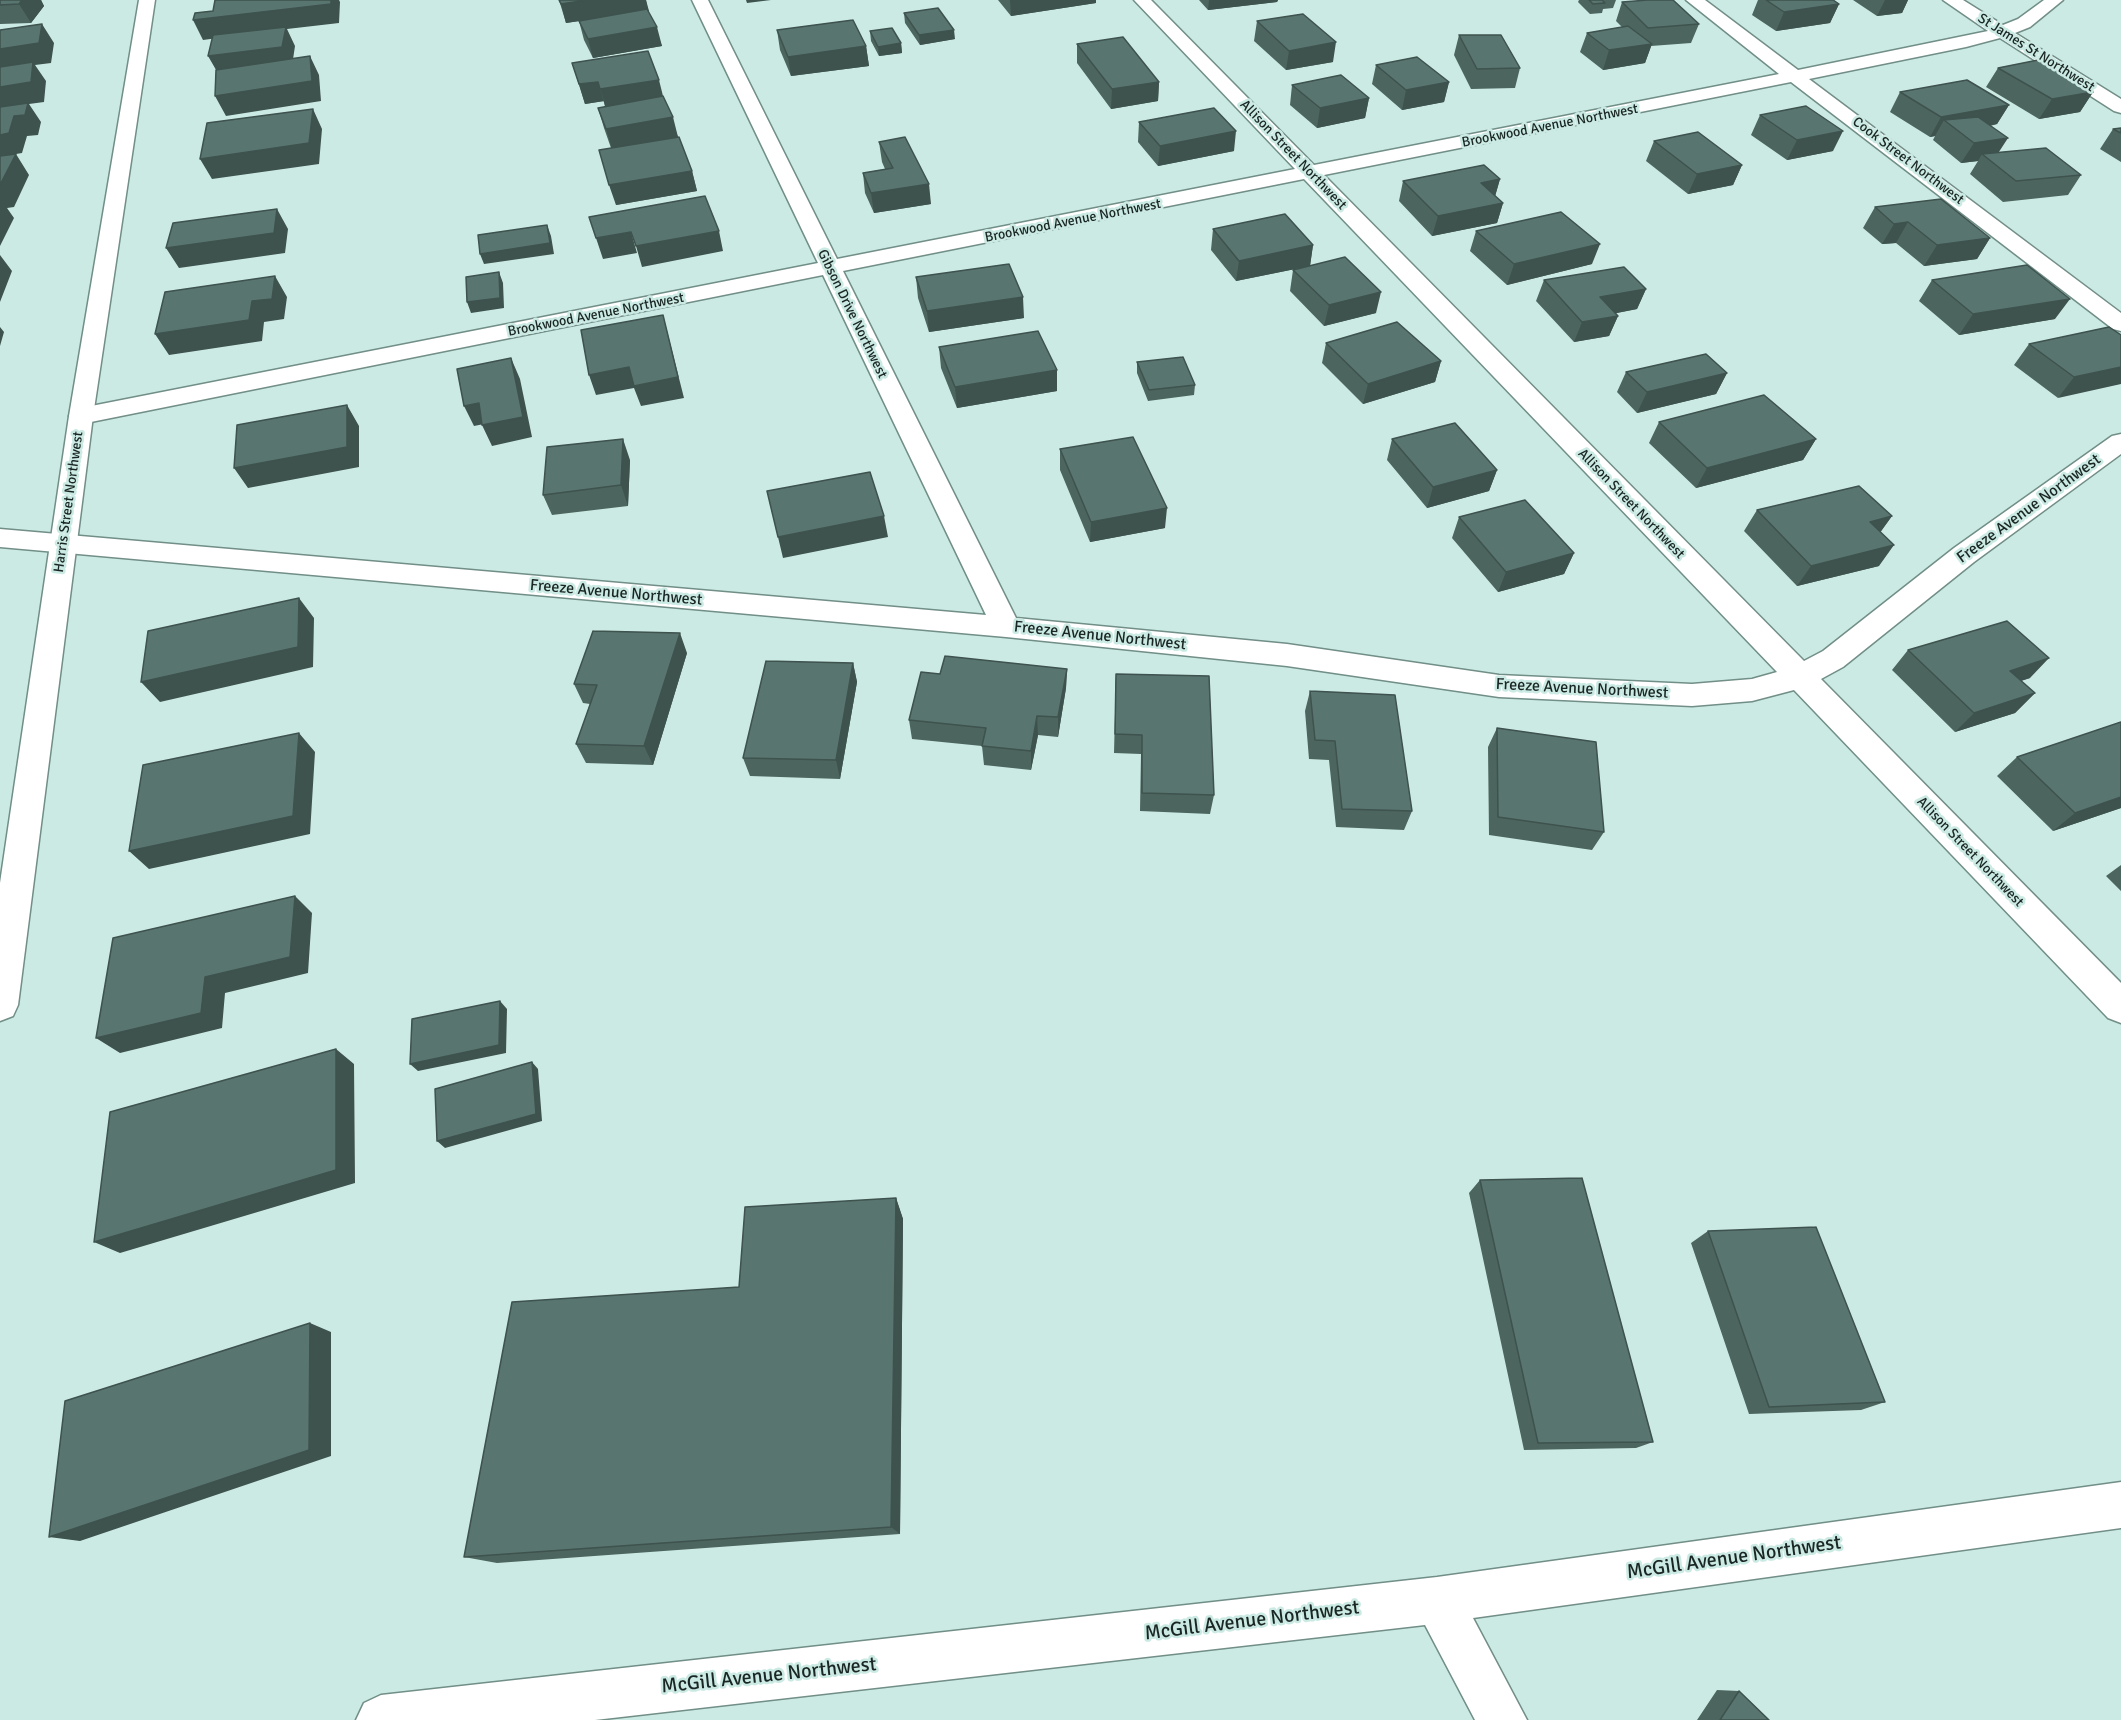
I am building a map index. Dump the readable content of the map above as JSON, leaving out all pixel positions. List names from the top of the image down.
{
  "streets": {
    "street": [
      "St James St Northwest",
      "Brookwood Avenue Northwest",
      "Allison Street Northwest",
      "Cook Street Northwest",
      "Gibson Drive Northwest",
      "Harris Street Northwest",
      "Freeze Avenue Northwest",
      "McGill Avenue Northwest"
    ]
  },
  "crossings": [
    ["St James St Northwest", "Brookwood Avenue Northwest"],
    ["Brookwood Avenue Northwest", "Allison Street Northwest"],
    ["Brookwood Avenue Northwest", "Cook Street Northwest"],
    ["Brookwood Avenue Northwest", "Gibson Drive Northwest"],
    ["Brookwood Avenue Northwest", "Harris Street Northwest"],
    ["Allison Street Northwest", "Freeze Avenue Northwest"],
    ["Gibson Drive Northwest", "Freeze Avenue Northwest"],
    ["Harris Street Northwest", "Freeze Avenue Northwest"]
  ]
}
